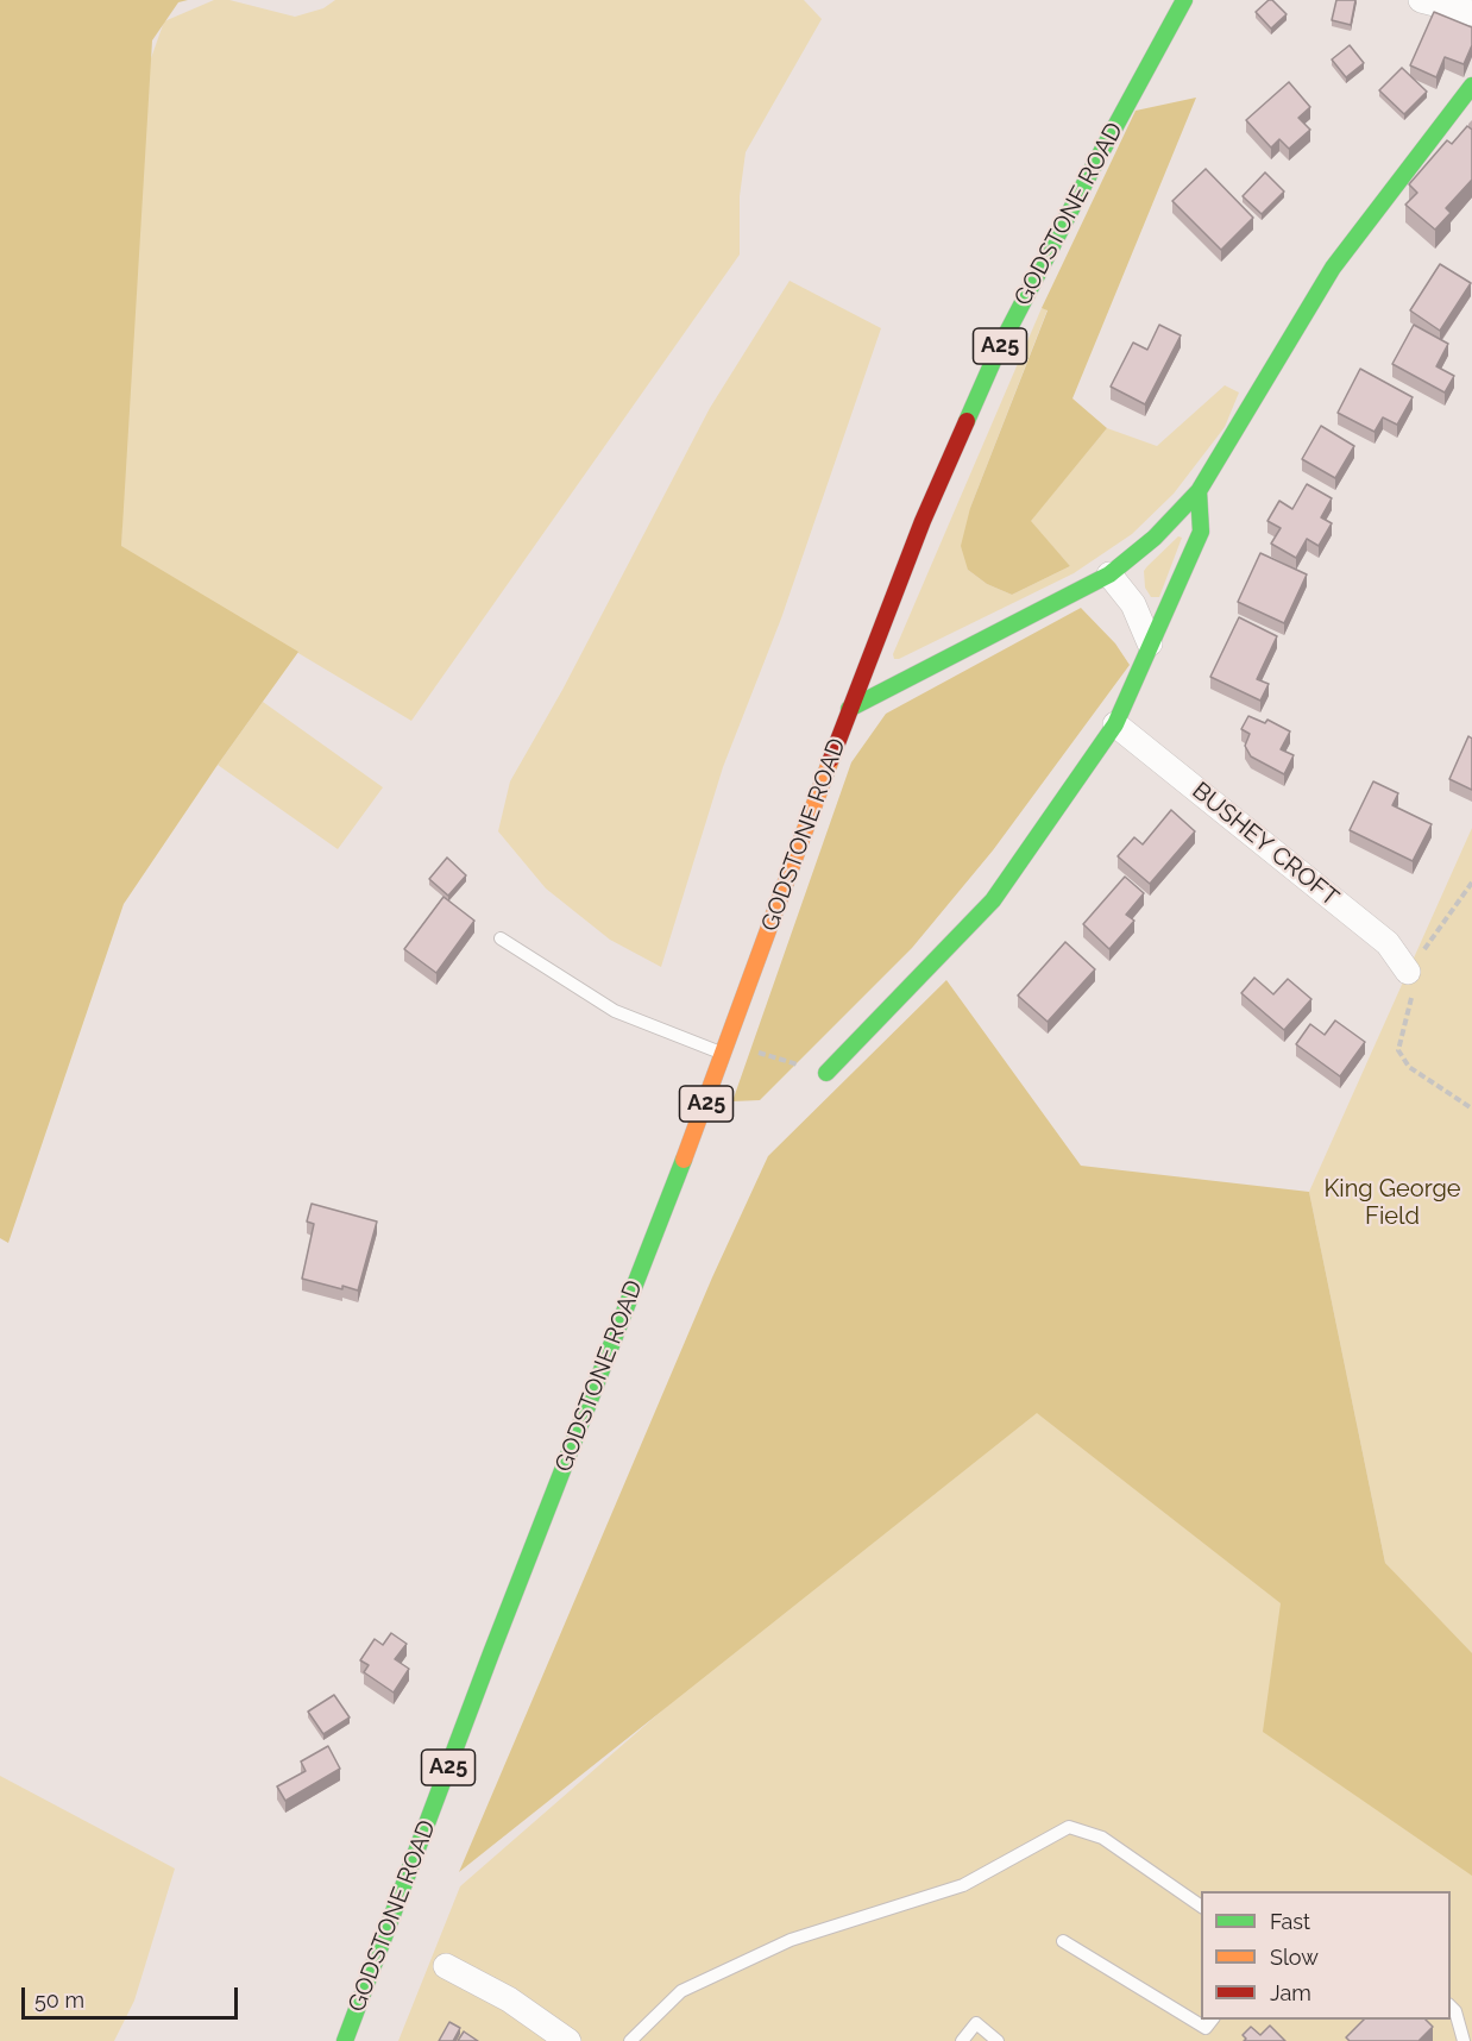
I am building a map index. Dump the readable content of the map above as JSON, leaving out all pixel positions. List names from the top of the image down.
{
  "streets": {
    "main road": ["GODSTONE ROAD", "A25"],
    "street": ["BUSHEY CROFT"]
  },
  "parks": ["King George Field"],
  "legend": ["Fast", "Slow", "Jam"],
  "scale_bar": "50 m"
}
